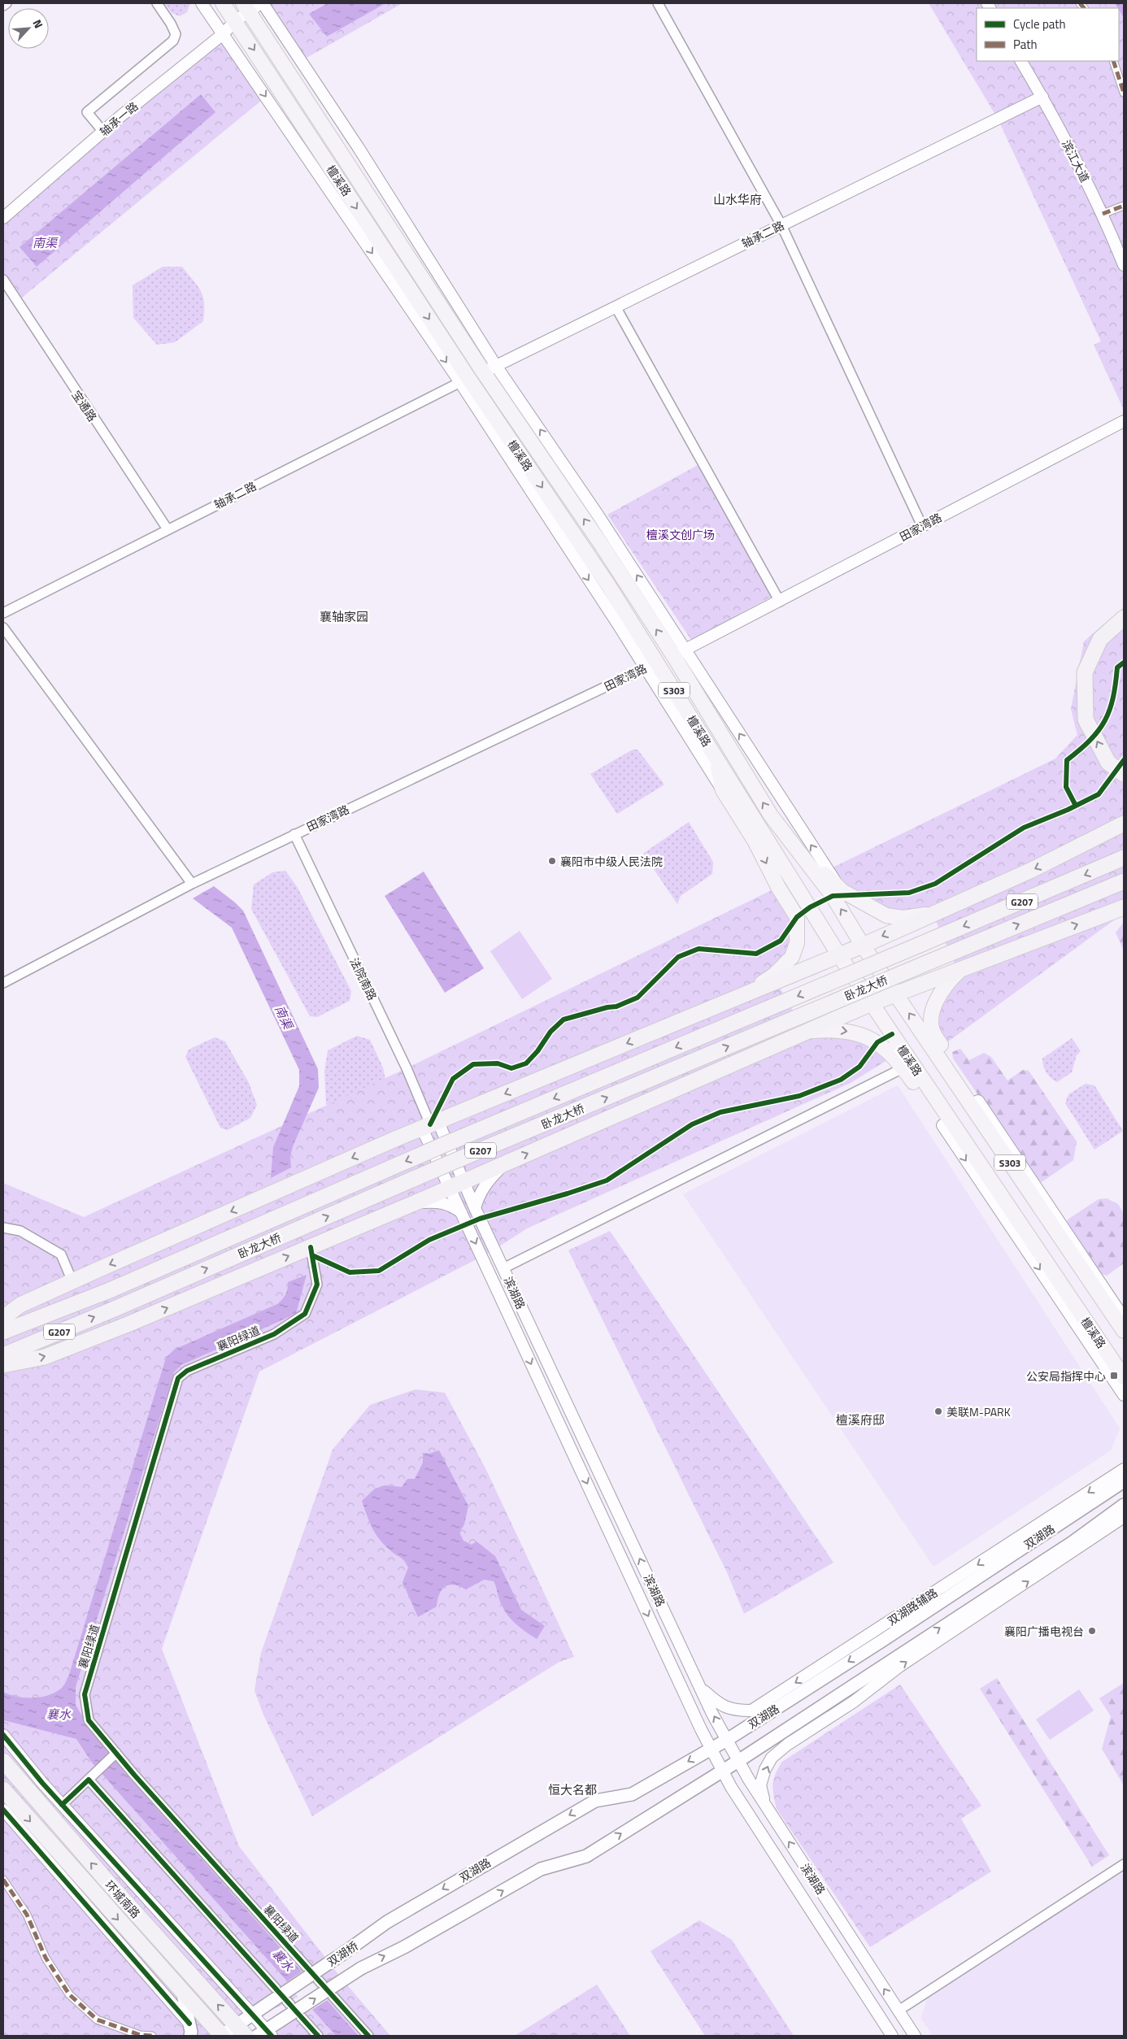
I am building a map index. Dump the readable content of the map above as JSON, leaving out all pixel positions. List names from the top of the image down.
{
  "streets": {
    "highway": ["G207", "卧龙大桥", "环城南路"],
    "main road": [
      "檀溪路",
      "S303",
      "双湖路",
      "双湖桥"
    ],
    "street": [
      "轴承一路",
      "滨江大道",
      "轴承二路",
      "宝通路",
      "田家湾路",
      "法院南路",
      "滨湖路",
      "襄阳绿道",
      "双湖路辅路"
    ]
  },
  "crossings": [
    ["轴承一路", "檀溪路"],
    ["滨江大道", "轴承二路"],
    ["檀溪路", "轴承二路"],
    ["檀溪路", "田家湾路"],
    ["轴承二路", "宝通路"],
    ["田家湾路", "法院南路"],
    ["法院南路", "滨湖路"],
    ["滨湖路", "双湖路"],
    ["滨湖路", "双湖路辅路"],
    ["双湖路", "双湖桥"],
    ["环城南路", "双湖桥"]
  ],
  "districts": [
    "山水华府",
    "襄轴家园",
    "檀溪府邸",
    "恒大名都"
  ],
  "water": ["南渠", "襄水"],
  "parks": ["檀溪文创广场"],
  "places": {
    "other": ["襄阳市中级人民法院", "美联M-PARK", "襄阳广播电视台"],
    "transit": ["公安局指挥中心"]
  },
  "legend": ["Cycle path", "Path"],
  "north": "top right"
}
